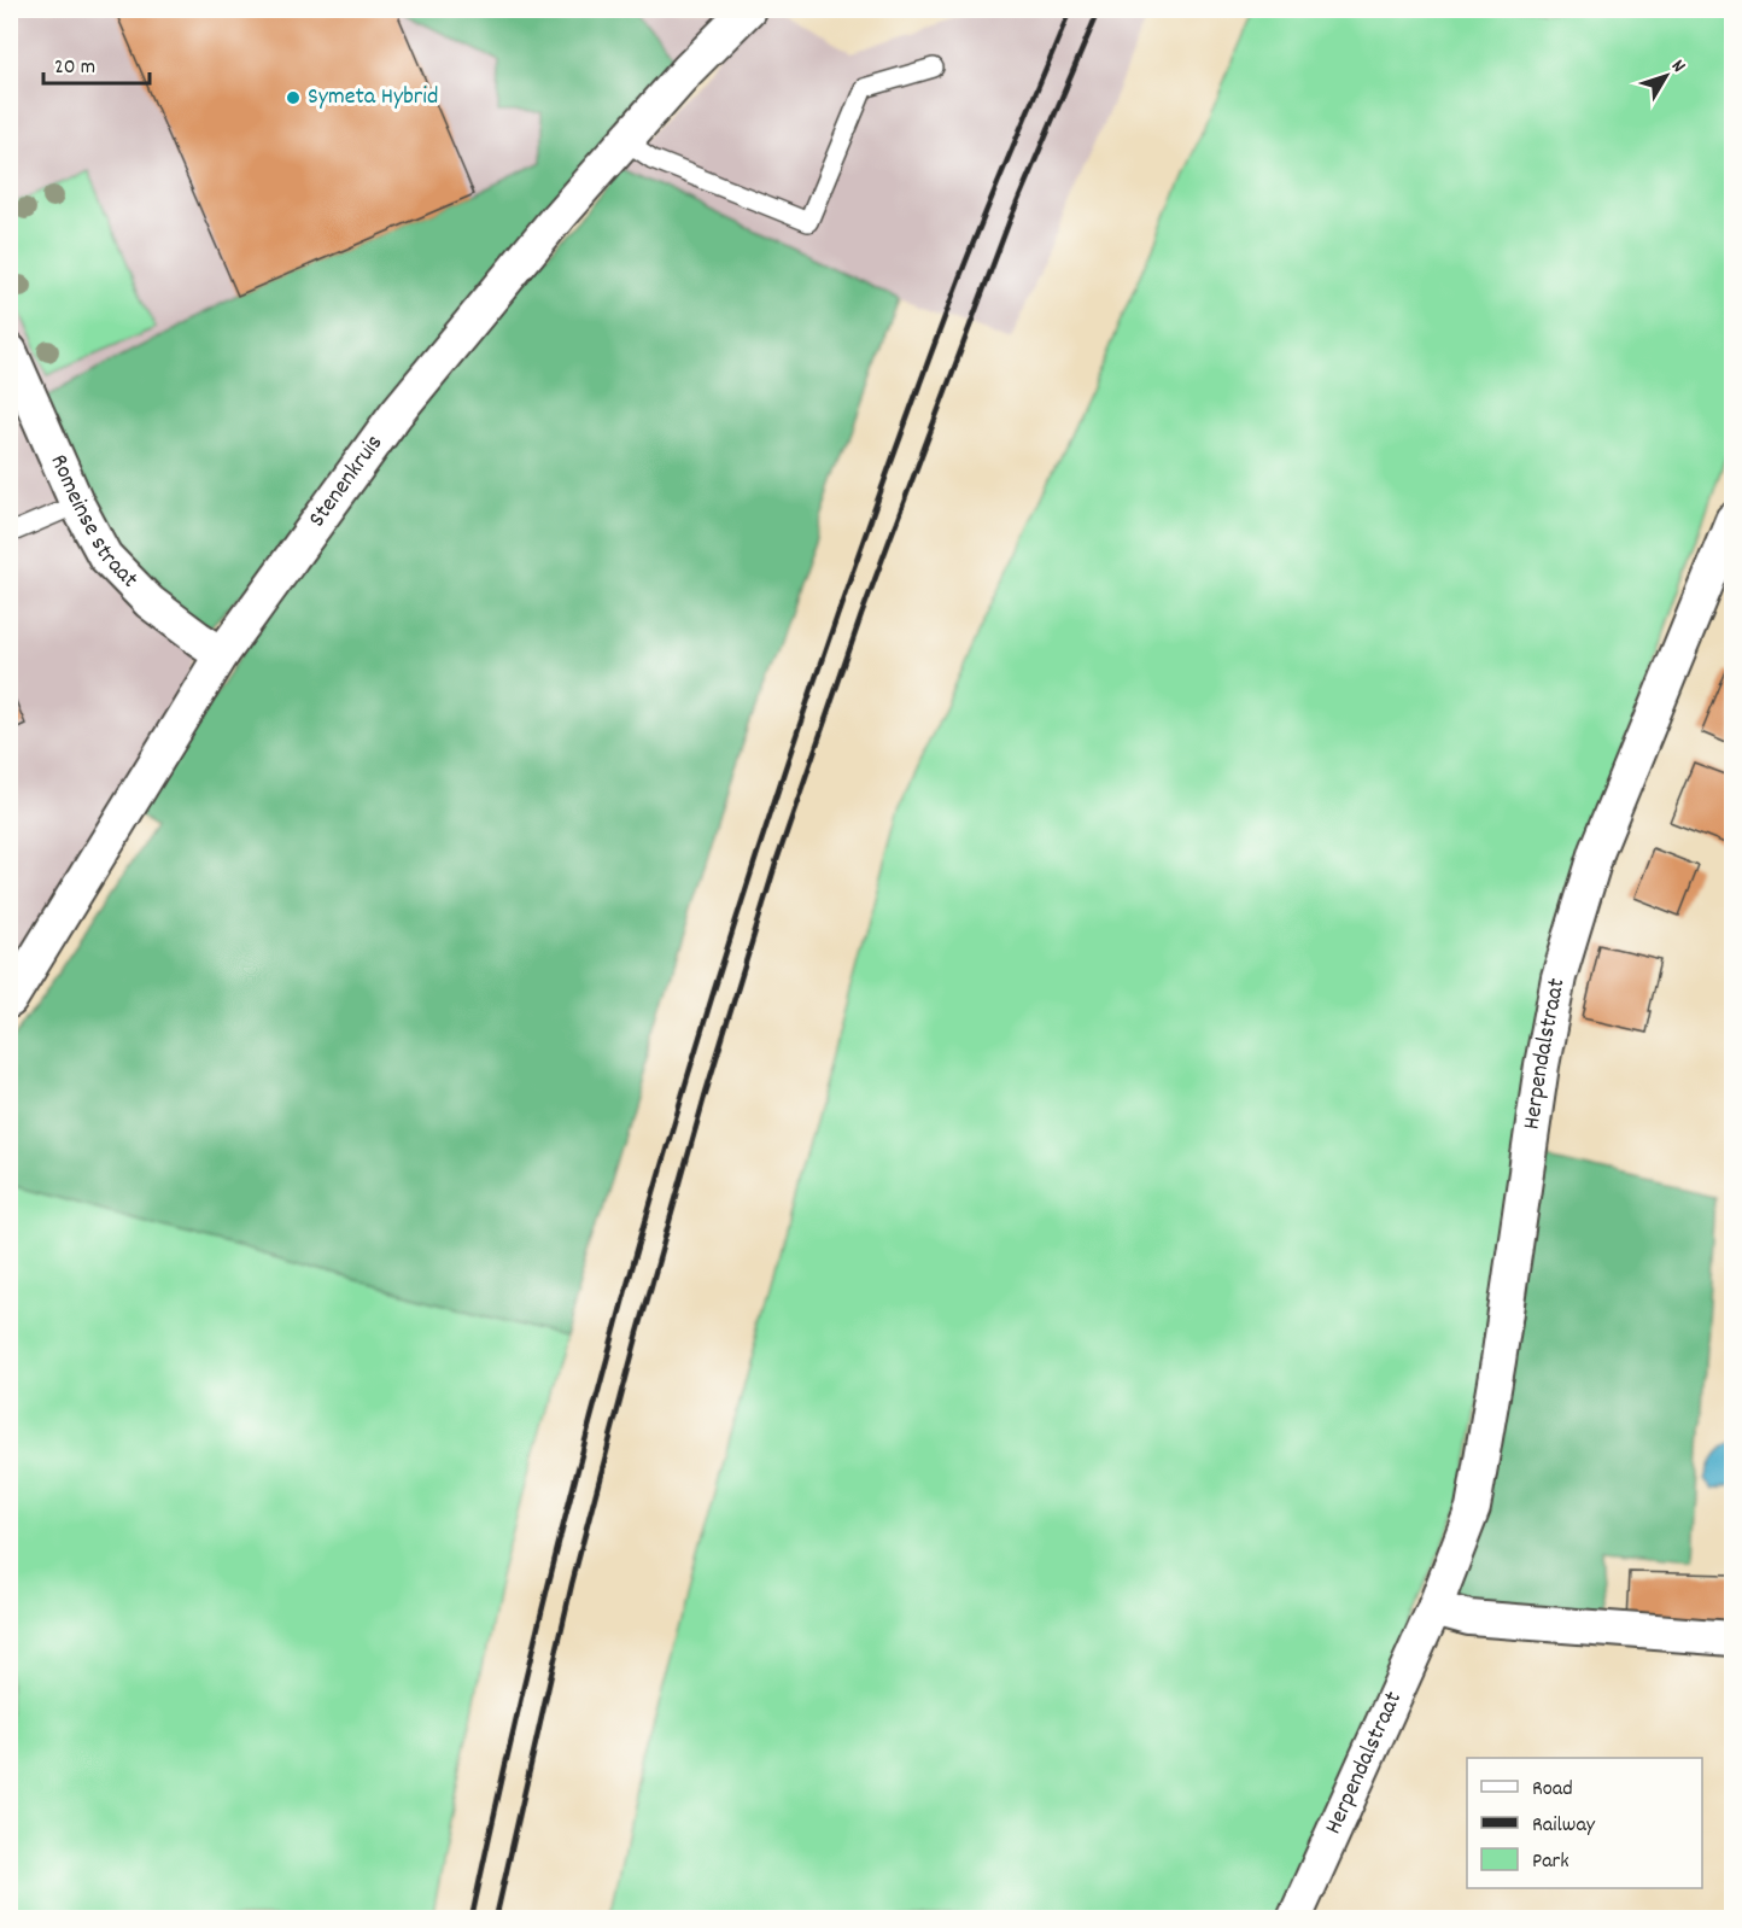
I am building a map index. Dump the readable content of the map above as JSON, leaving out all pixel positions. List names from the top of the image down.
{
  "streets": {
    "street": ["Stenenkruis", "Romeinse straat", "Herpendalstraat"]
  },
  "crossings": [
    ["Stenenkruis", "Romeinse straat"]
  ],
  "places": ["Symeta Hybrid"],
  "legend": ["Road", "Railway", "Park"],
  "scale_bar": "20 m",
  "north": "top right"
}
